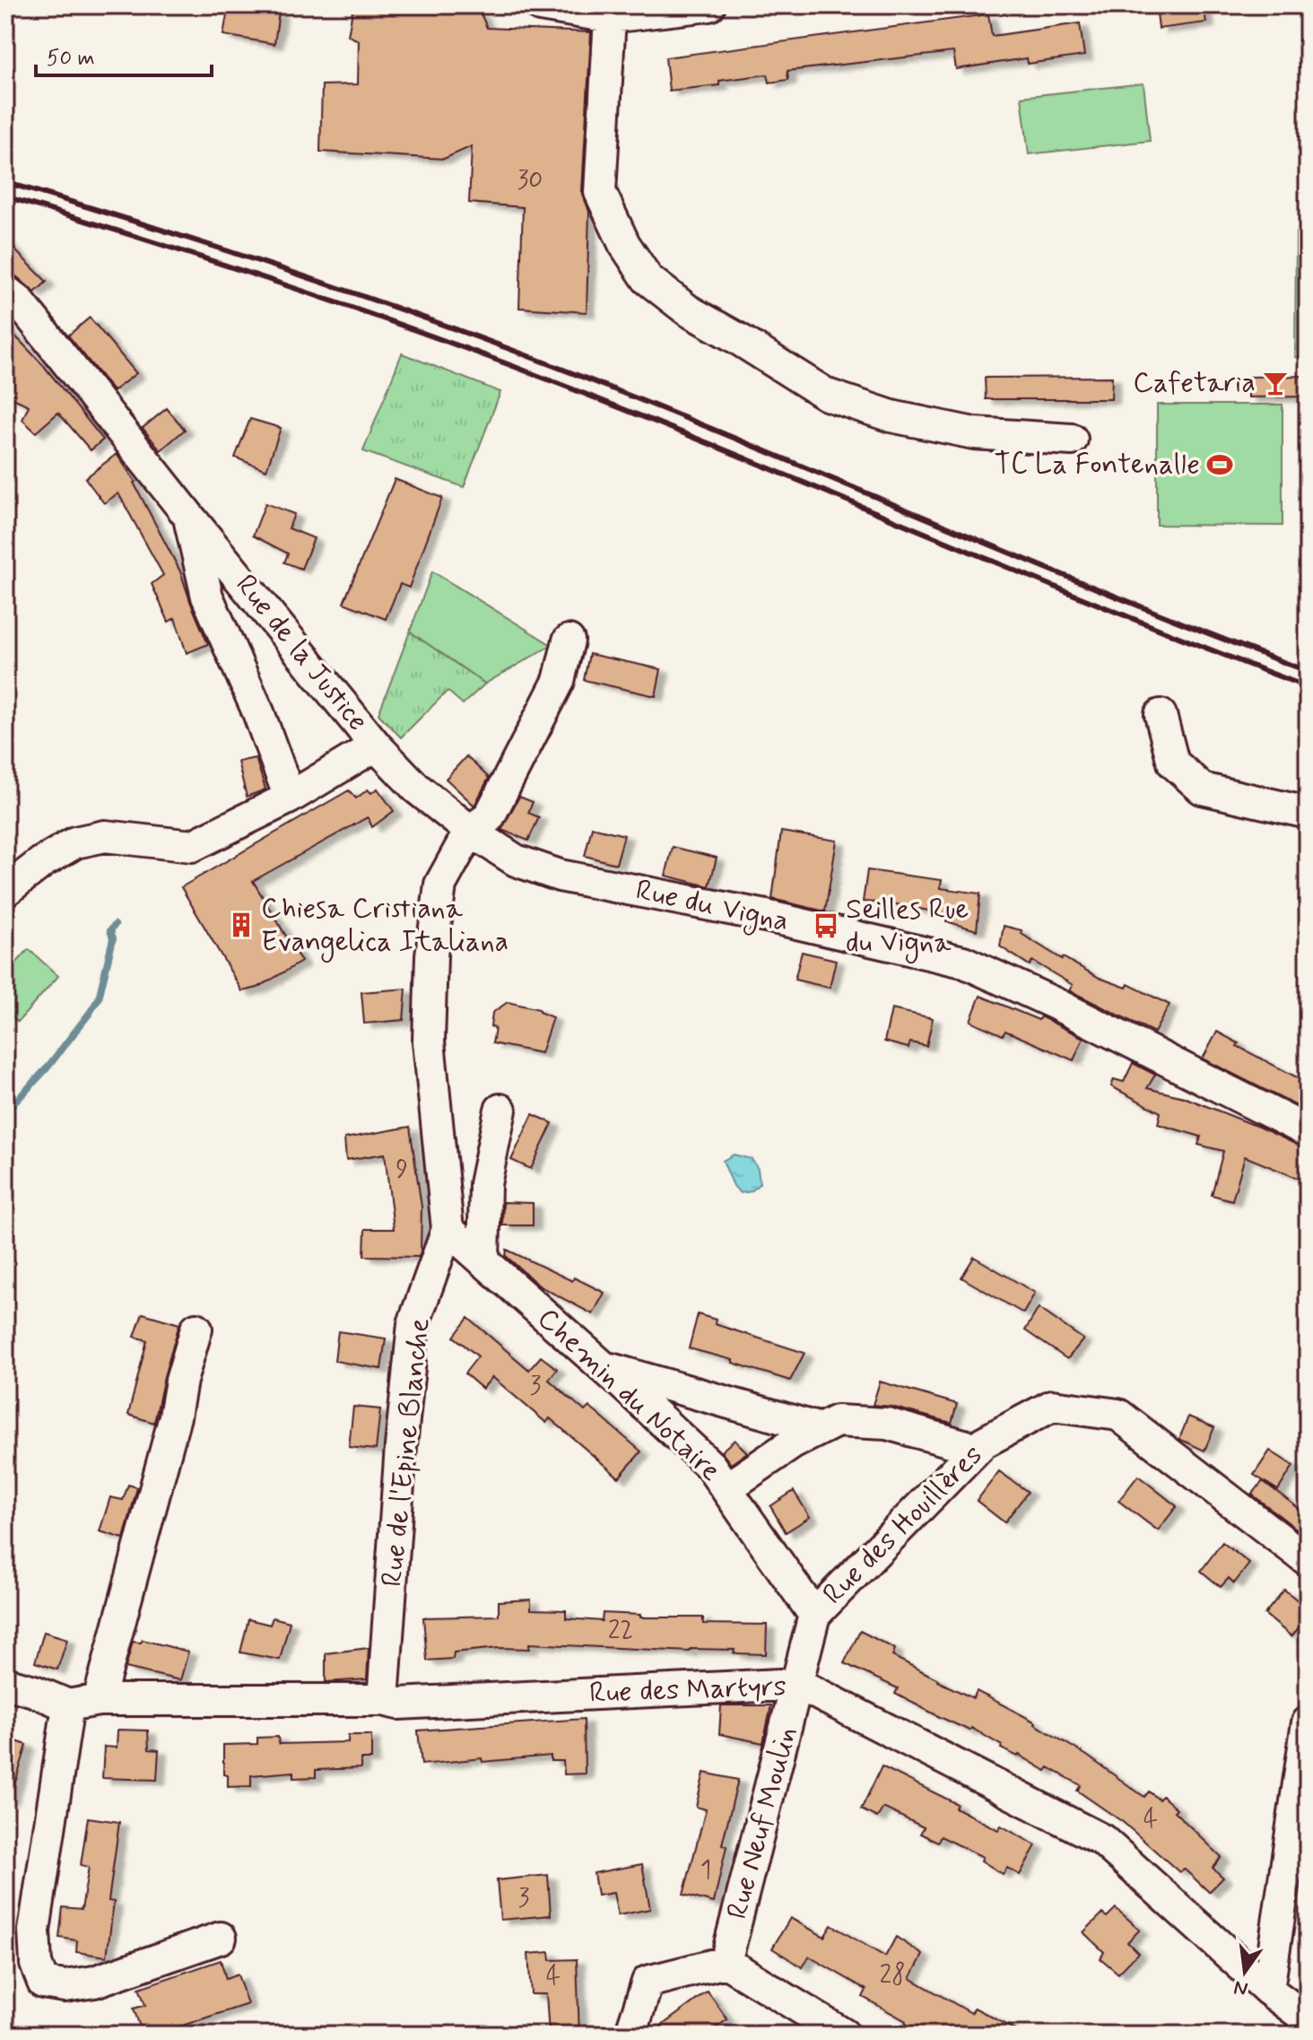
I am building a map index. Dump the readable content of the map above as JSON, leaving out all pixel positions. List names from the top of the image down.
{
  "streets": {
    "street": [
      "Rue de la Justice",
      "Rue du Vigna",
      "Chemin du Notaire",
      "Rue de l'Epine Blanche",
      "Rue des Houillères",
      "Rue des Martyrs",
      "Rue Neuf Moulin"
    ]
  },
  "crossings": [
    ["Rue de la Justice", "Rue du Vigna"],
    ["Rue du Vigna", "Rue de l'Epine Blanche"],
    ["Chemin du Notaire", "Rue de l'Epine Blanche"],
    ["Chemin du Notaire", "Rue des Houillères"],
    ["Rue de l'Epine Blanche", "Rue des Martyrs"],
    ["Rue des Houillères", "Rue des Martyrs"],
    ["Rue des Houillères", "Rue Neuf Moulin"],
    ["Rue des Martyrs", "Rue Neuf Moulin"]
  ],
  "places": {
    "bar": ["Cafetaria"],
    "sports": ["TC La Fontenalle"],
    "building": ["Chiesa Cristiana Evangelica Italiana"],
    "bus stop": ["Seilles Rue du Vigna"]
  },
  "house_numbers": [
    "30",
    "9",
    "3",
    "22",
    "4",
    "1",
    "3",
    "28",
    "4"
  ],
  "scale_bar": "50 m",
  "north": "bottom"
}
